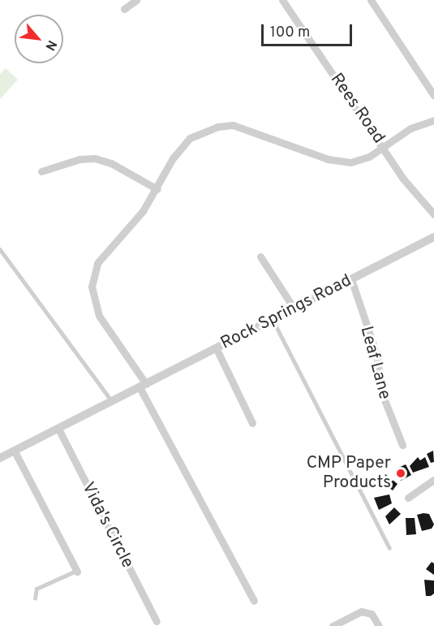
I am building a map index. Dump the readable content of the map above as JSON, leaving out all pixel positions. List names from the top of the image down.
{
  "streets": {
    "street": [
      "Rees Road",
      "Rock Springs Road",
      "Leaf Lane",
      "Vida's Circle"
    ]
  },
  "crossings": [
    ["Rock Springs Road", "Leaf Lane"],
    ["Rock Springs Road", "Vida's Circle"]
  ],
  "places": ["CMP Paper Products"],
  "scale_bar": "100 m",
  "north": "bottom right"
}
